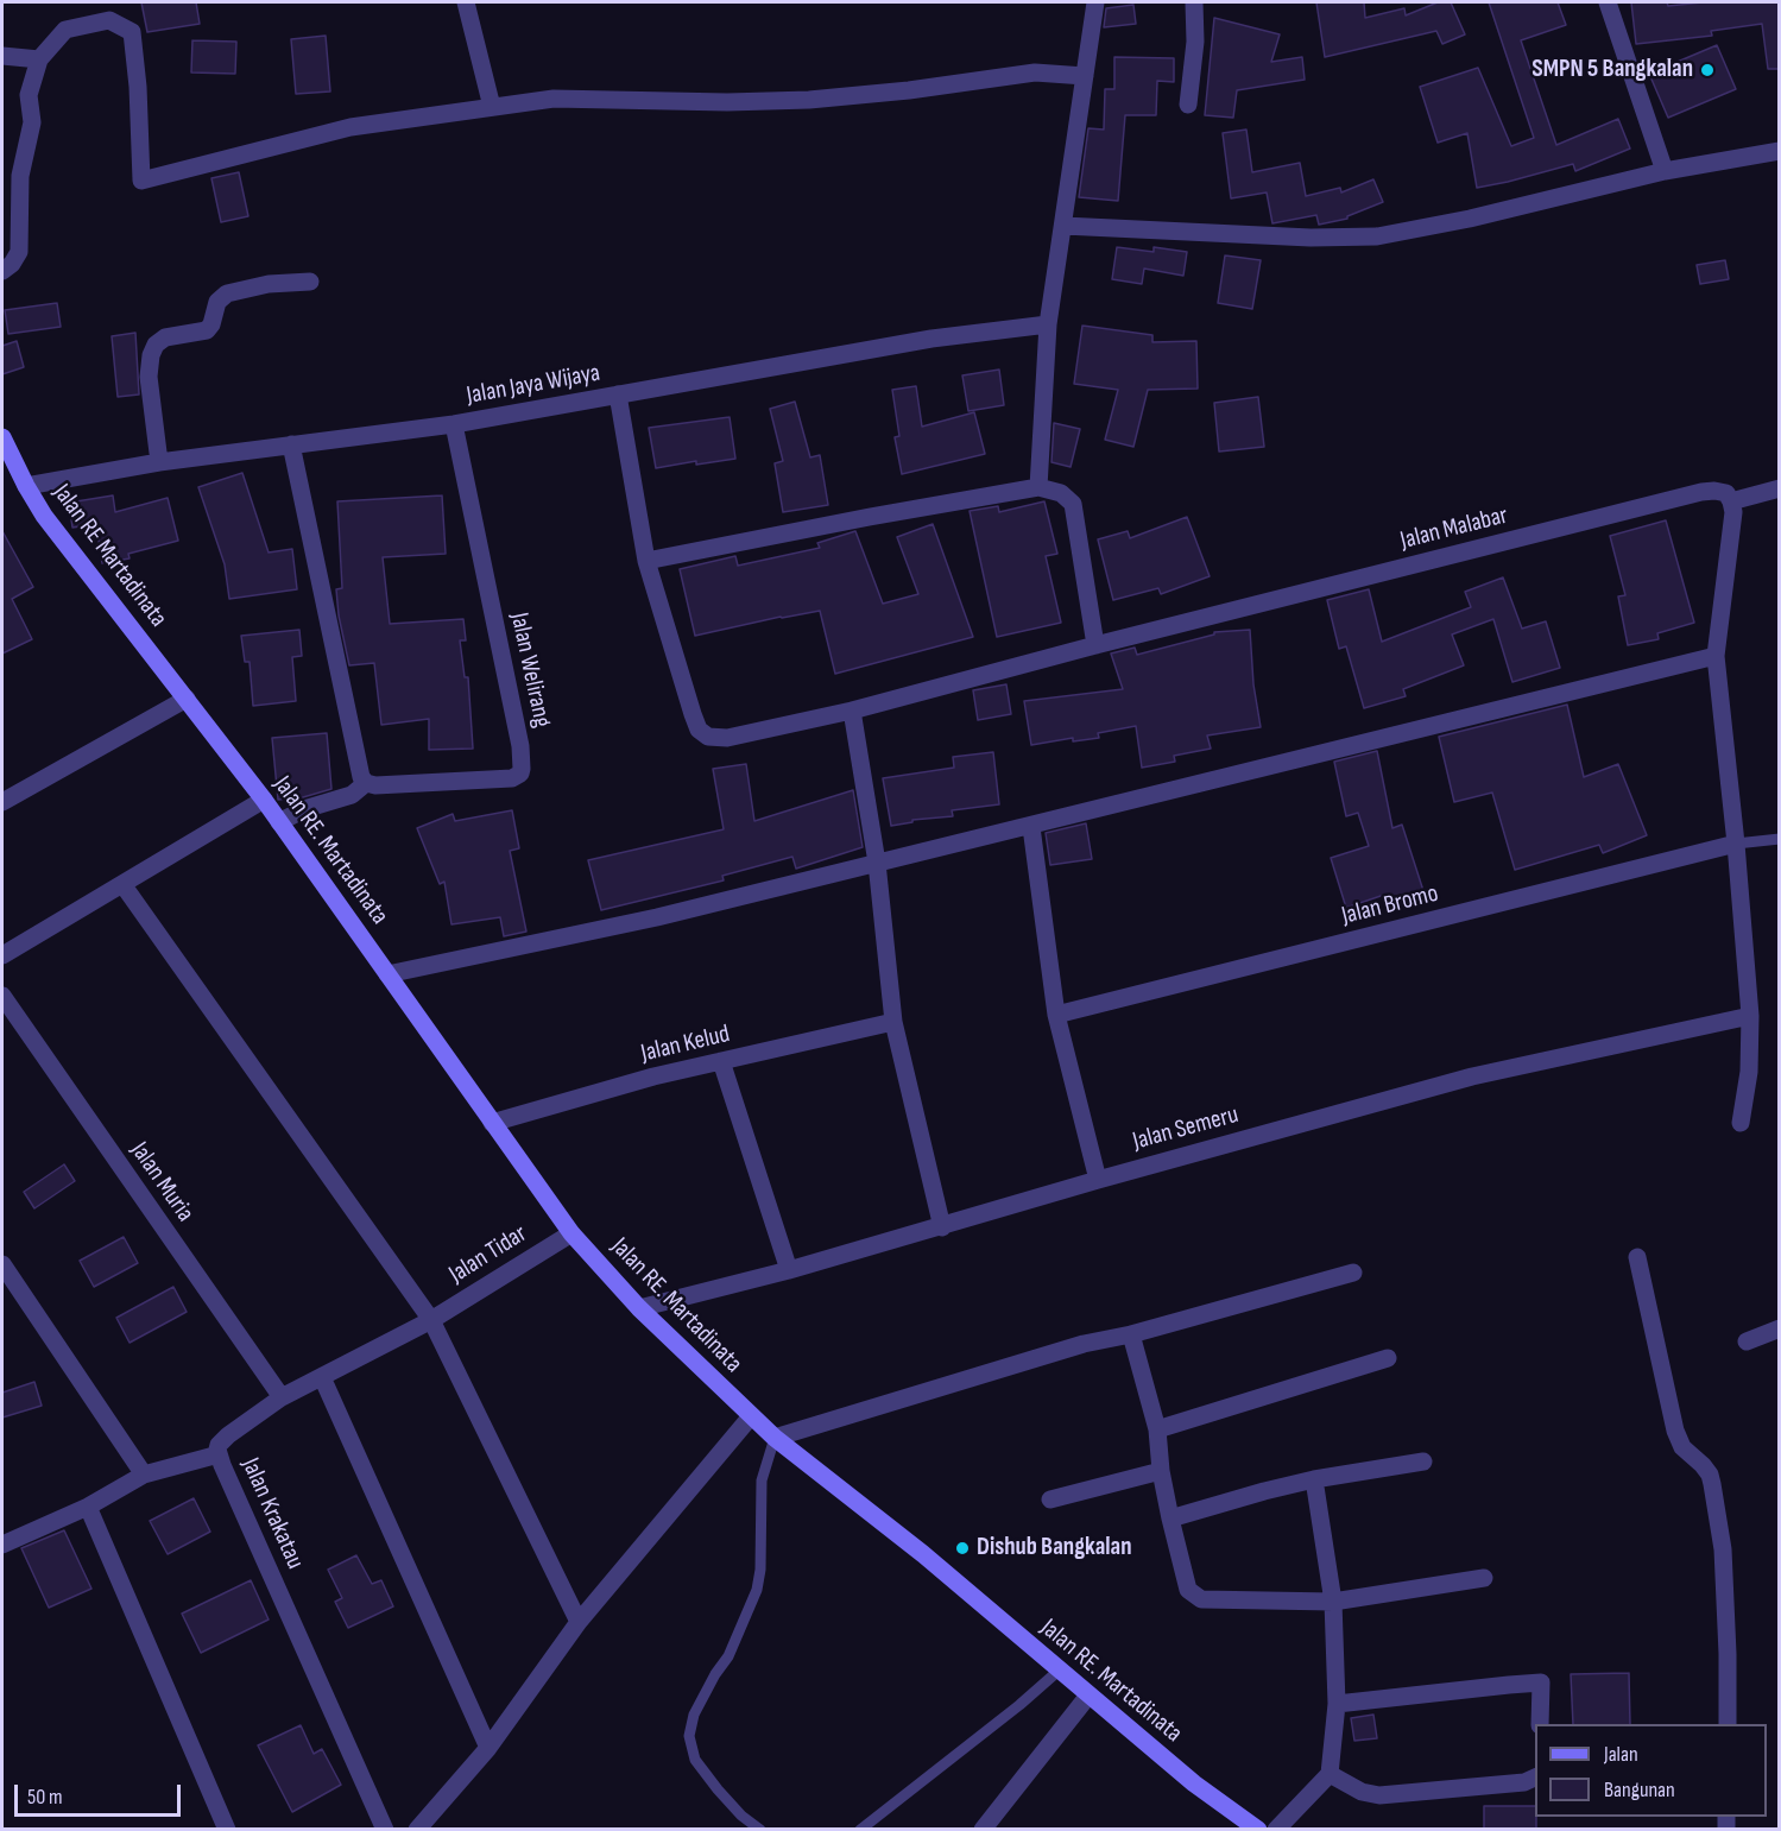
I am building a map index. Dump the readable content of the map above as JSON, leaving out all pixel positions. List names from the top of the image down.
{
  "streets": {
    "main road": ["Jalan RE Martadinata", "Jalan RE. Martadinata"],
    "street": [
      "Jalan Jaya Wijaya",
      "Jalan Malabar",
      "Jalan Welirang",
      "Jalan Bromo",
      "Jalan Kelud",
      "Jalan Semeru",
      "Jalan Muria",
      "Jalan Tidar",
      "Jalan Krakatau"
    ]
  },
  "crossings": [
    ["Jalan Jaya Wijaya", "Jalan RE Martadinata"],
    ["Jalan Jaya Wijaya", "Jalan Welirang"],
    ["Jalan RE Martadinata", "Jalan RE. Martadinata"],
    ["Jalan RE. Martadinata", "Jalan Kelud"],
    ["Jalan RE. Martadinata", "Jalan Semeru"],
    ["Jalan RE. Martadinata", "Jalan Tidar"],
    ["Jalan Muria", "Jalan Krakatau"],
    ["Jalan Tidar", "Jalan Krakatau"]
  ],
  "places": ["SMPN 5 Bangkalan", "Dishub Bangkalan"],
  "legend": ["Jalan", "Bangunan"],
  "scale_bar": "50 m"
}
